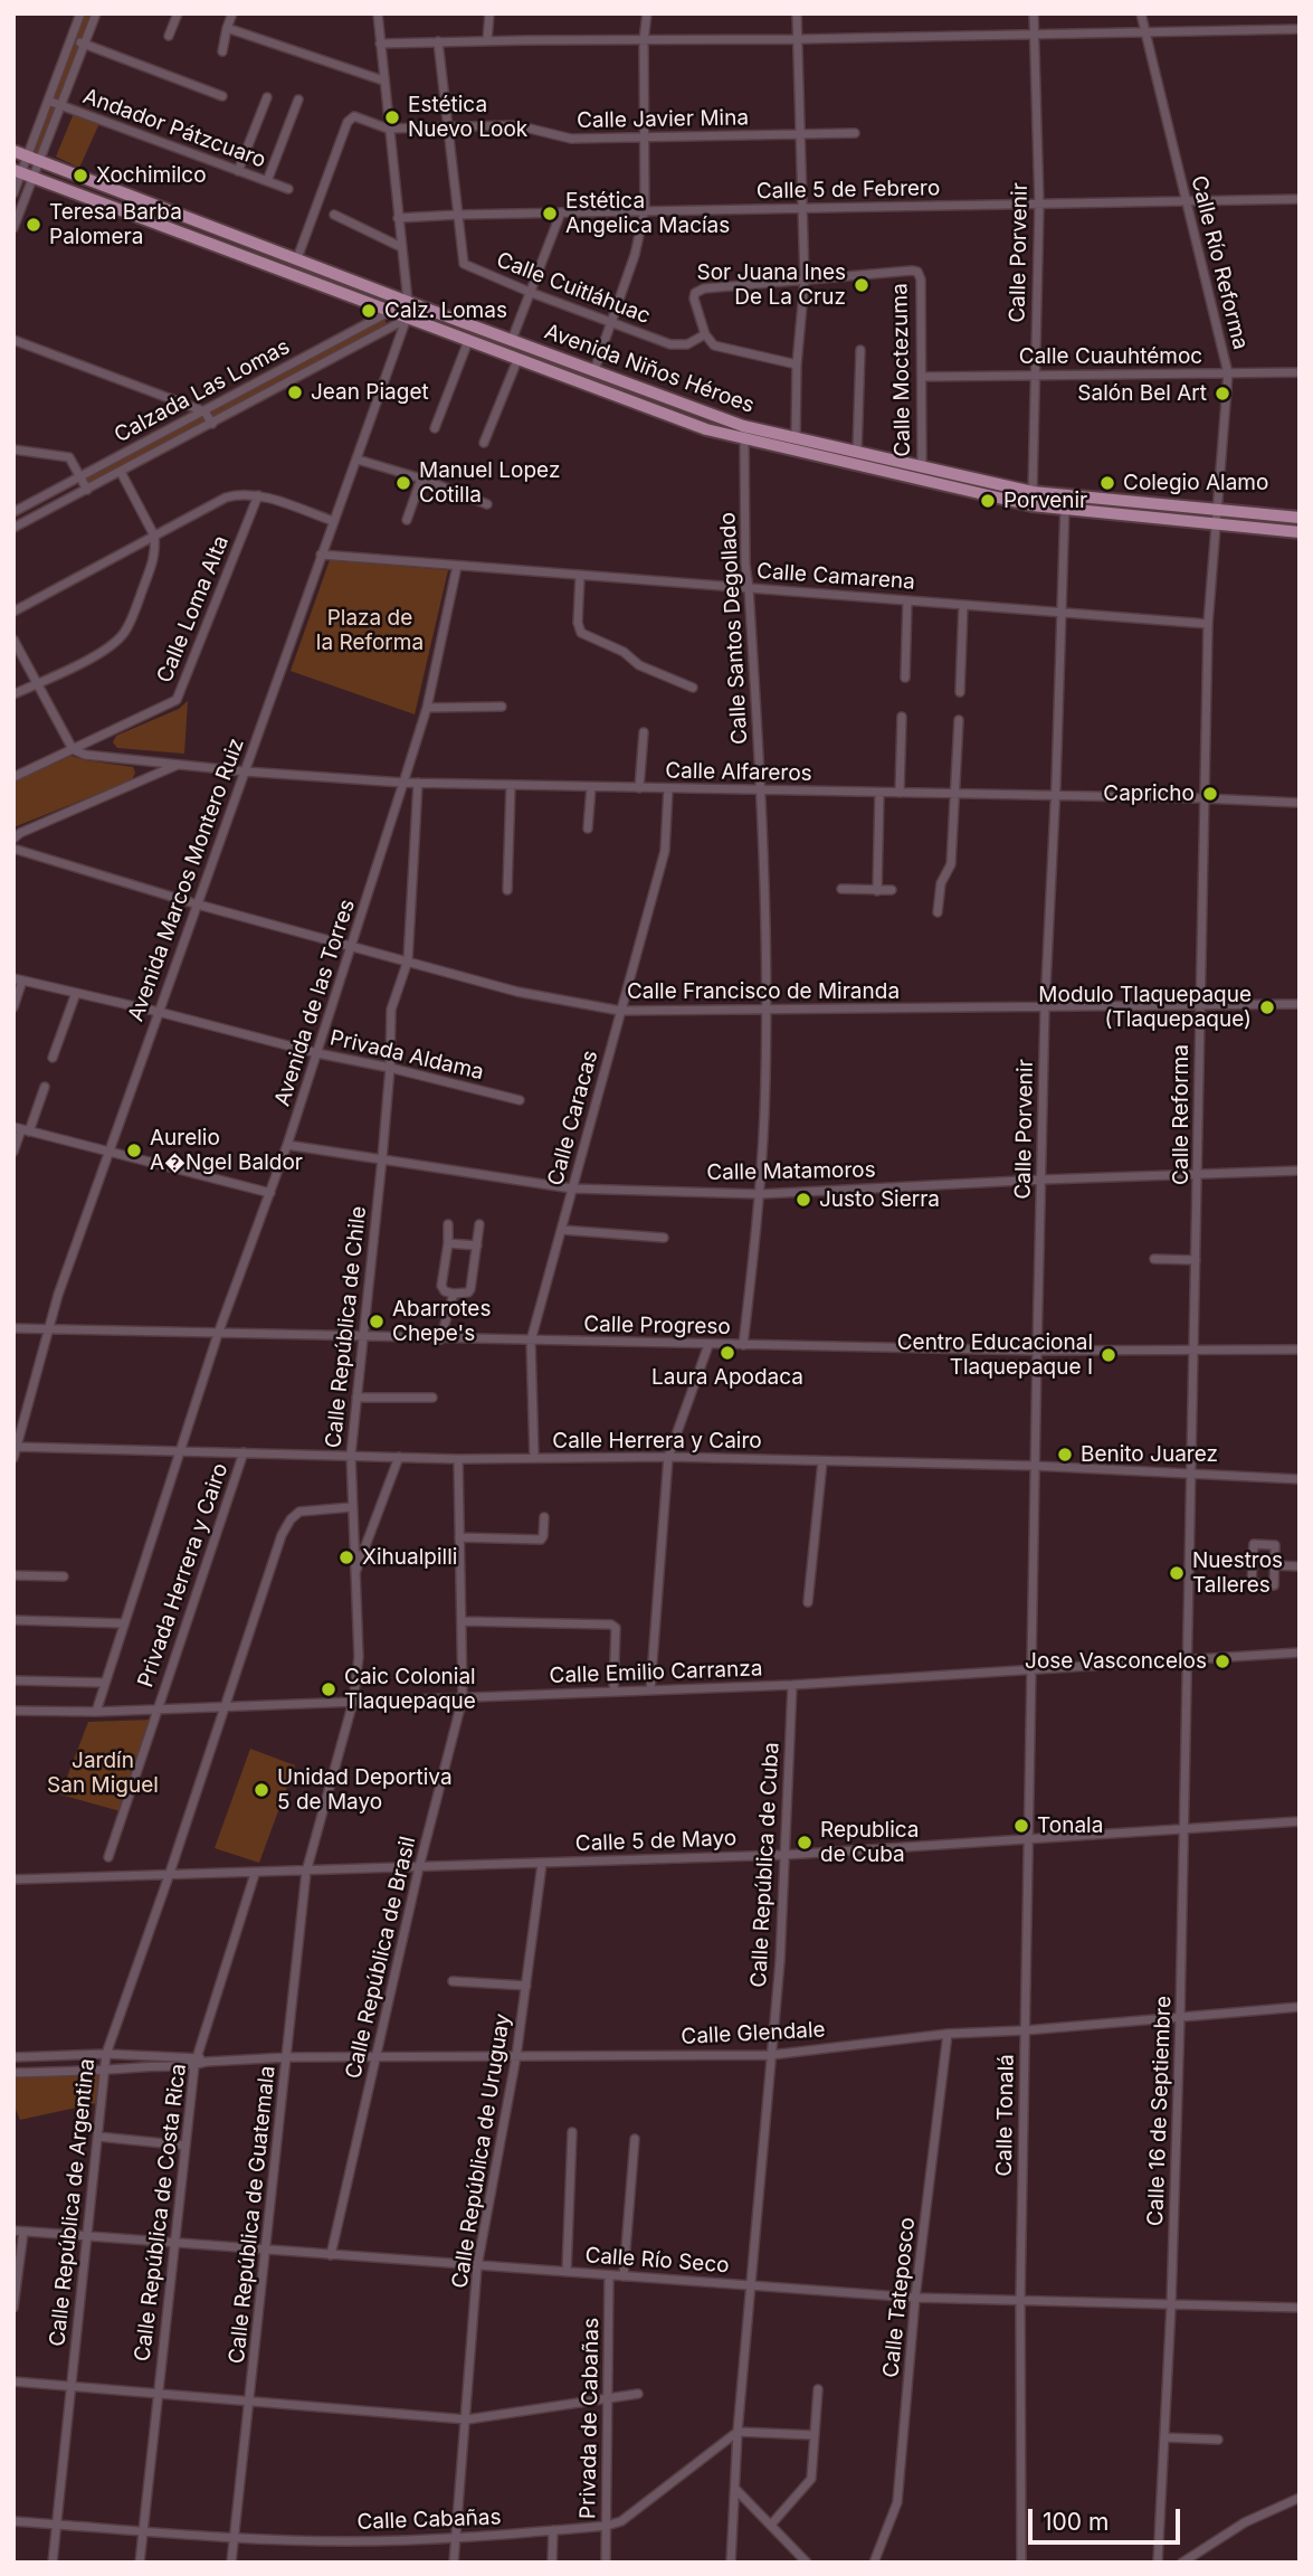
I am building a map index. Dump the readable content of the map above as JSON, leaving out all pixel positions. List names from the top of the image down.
{
  "streets": {
    "main road": ["Avenida Niños Héroes"],
    "street": [
      "Calle Javier Mina",
      "Andador Pátzcuaro",
      "Calle 5 de Febrero",
      "Calle Porvenir",
      "Calle Río Reforma",
      "Calle Cuitláhuac",
      "Calle Cuauhtémoc",
      "Calle Moctezuma",
      "Calzada Las Lomas",
      "Calle Camarena",
      "Calle Loma Alta",
      "Calle Santos Degollado",
      "Calle Alfareros",
      "Avenida Marcos Montero Ruiz",
      "Calle Francisco de Miranda",
      "Avenida de las Torres",
      "Privada Aldama",
      "Calle Reforma",
      "Calle Caracas",
      "Calle Matamoros",
      "Calle Progreso",
      "Calle República de Chile",
      "Calle Herrera y Cairo",
      "Privada Herrera y Cairo",
      "Calle Emilio Carranza",
      "Calle 5 de Mayo",
      "Calle República de Cuba",
      "Calle República de Brasil",
      "Calle Glendale",
      "Calle 16 de Septiembre",
      "Calle Tonalá",
      "Calle República de Uruguay",
      "Calle República de Argentina",
      "Calle República de Costa Rica",
      "Calle República de Guatemala",
      "Calle Río Seco",
      "Calle Tateposco",
      "Privada de Cabañas",
      "Calle Cabañas"
    ]
  },
  "crossings": [
    ["Calle Javier Mina", "Calle Cuitláhuac"],
    ["Calle Javier Mina", "Avenida Niños Héroes"],
    ["Calle Javier Mina", "Avenida Marcos Montero Ruiz"],
    ["Calle 5 de Febrero", "Calle Porvenir"],
    ["Calle 5 de Febrero", "Calle Río Reforma"],
    ["Calle 5 de Febrero", "Calle Cuitláhuac"],
    ["Calle 5 de Febrero", "Avenida Marcos Montero Ruiz"],
    ["Calle Porvenir", "Calle Cuauhtémoc"],
    ["Calle Porvenir", "Avenida Niños Héroes"],
    ["Calle Porvenir", "Calle Camarena"],
    ["Calle Porvenir", "Calle Alfareros"],
    ["Calle Porvenir", "Calle Francisco de Miranda"],
    ["Calle Porvenir", "Calle Matamoros"],
    ["Calle Porvenir", "Calle Progreso"],
    ["Calle Porvenir", "Calle Herrera y Cairo"],
    ["Calle Porvenir", "Calle Emilio Carranza"],
    ["Calle Porvenir", "Calle Tonalá"],
    ["Calle Río Reforma", "Calle Cuauhtémoc"],
    ["Calle Río Reforma", "Avenida Niños Héroes"],
    ["Calle Río Reforma", "Calle Reforma"],
    ["Calle Cuauhtémoc", "Calle Moctezuma"],
    ["Avenida Niños Héroes", "Calle Moctezuma"],
    ["Avenida Niños Héroes", "Calzada Las Lomas"],
    ["Avenida Niños Héroes", "Calle Santos Degollado"],
    ["Avenida Niños Héroes", "Avenida Marcos Montero Ruiz"],
    ["Avenida Niños Héroes", "Calle Reforma"],
    ["Calzada Las Lomas", "Avenida Marcos Montero Ruiz"],
    ["Calle Camarena", "Calle Santos Degollado"],
    ["Calle Camarena", "Avenida Marcos Montero Ruiz"],
    ["Calle Camarena", "Avenida de las Torres"],
    ["Calle Camarena", "Calle Reforma"],
    ["Calle Loma Alta", "Calle Alfareros"],
    ["Calle Santos Degollado", "Calle Alfareros"],
    ["Calle Santos Degollado", "Calle Francisco de Miranda"],
    ["Calle Santos Degollado", "Calle Matamoros"],
    ["Calle Santos Degollado", "Calle Progreso"],
    ["Calle Alfareros", "Avenida Marcos Montero Ruiz"],
    ["Calle Alfareros", "Avenida de las Torres"],
    ["Calle Alfareros", "Calle Reforma"],
    ["Calle Alfareros", "Calle Caracas"],
    ["Calle Alfareros", "Calle República de Chile"],
    ["Avenida Marcos Montero Ruiz", "Calle Francisco de Miranda"],
    ["Avenida Marcos Montero Ruiz", "Privada Aldama"],
    ["Avenida Marcos Montero Ruiz", "Calle Progreso"],
    ["Avenida Marcos Montero Ruiz", "Calle Herrera y Cairo"],
    ["Calle Francisco de Miranda", "Avenida de las Torres"],
    ["Calle Francisco de Miranda", "Calle Reforma"],
    ["Calle Francisco de Miranda", "Calle Caracas"],
    ["Calle Francisco de Miranda", "Calle República de Chile"],
    ["Avenida de las Torres", "Privada Aldama"],
    ["Avenida de las Torres", "Calle Matamoros"],
    ["Avenida de las Torres", "Calle Progreso"],
    ["Avenida de las Torres", "Calle Herrera y Cairo"],
    ["Avenida de las Torres", "Calle Emilio Carranza"],
    ["Privada Aldama", "Calle República de Chile"],
    ["Calle Reforma", "Calle Matamoros"],
    ["Calle Reforma", "Calle Progreso"],
    ["Calle Reforma", "Calle Herrera y Cairo"],
    ["Calle Reforma", "Calle Emilio Carranza"],
    ["Calle Reforma", "Calle 16 de Septiembre"],
    ["Calle Caracas", "Calle Matamoros"],
    ["Calle Caracas", "Calle Progreso"],
    ["Calle Caracas", "Calle Herrera y Cairo"],
    ["Calle Matamoros", "Calle República de Chile"],
    ["Calle Progreso", "Calle República de Chile"],
    ["Calle República de Chile", "Calle Herrera y Cairo"],
    ["Calle República de Chile", "Calle Emilio Carranza"],
    ["Calle República de Chile", "Calle 5 de Mayo"],
    ["Calle República de Chile", "Calle República de Argentina"],
    ["Calle República de Chile", "Calle República de Guatemala"],
    ["Calle Herrera y Cairo", "Privada Herrera y Cairo"],
    ["Calle Herrera y Cairo", "Calle República de Brasil"],
    ["Privada Herrera y Cairo", "Calle Emilio Carranza"],
    ["Calle Emilio Carranza", "Calle República de Cuba"],
    ["Calle Emilio Carranza", "Calle República de Brasil"],
    ["Calle Emilio Carranza", "Calle 16 de Septiembre"],
    ["Calle Emilio Carranza", "Calle Tonalá"],
    ["Calle Emilio Carranza", "Calle República de Argentina"],
    ["Calle 5 de Mayo", "Calle República de Cuba"],
    ["Calle 5 de Mayo", "Calle República de Brasil"],
    ["Calle 5 de Mayo", "Calle 16 de Septiembre"],
    ["Calle 5 de Mayo", "Calle Tonalá"],
    ["Calle 5 de Mayo", "Calle República de Uruguay"],
    ["Calle 5 de Mayo", "Calle República de Argentina"],
    ["Calle 5 de Mayo", "Calle República de Costa Rica"],
    ["Calle 5 de Mayo", "Calle República de Guatemala"],
    ["Calle República de Cuba", "Calle Glendale"],
    ["Calle República de Cuba", "Calle Río Seco"],
    ["Calle República de Cuba", "Calle Cabañas"],
    ["Calle República de Brasil", "Calle Glendale"],
    ["Calle República de Brasil", "Calle Río Seco"],
    ["Calle Glendale", "Calle 16 de Septiembre"],
    ["Calle Glendale", "Calle Tonalá"],
    ["Calle Glendale", "Calle República de Uruguay"],
    ["Calle Glendale", "Calle República de Argentina"],
    ["Calle Glendale", "Calle República de Costa Rica"],
    ["Calle Glendale", "Calle República de Guatemala"],
    ["Calle Glendale", "Calle Tateposco"],
    ["Calle 16 de Septiembre", "Calle Río Seco"],
    ["Calle Tonalá", "Calle Río Seco"],
    ["Calle República de Uruguay", "Calle Río Seco"],
    ["Calle República de Uruguay", "Calle Cabañas"],
    ["Calle República de Argentina", "Calle Río Seco"],
    ["Calle República de Argentina", "Calle Cabañas"],
    ["Calle República de Costa Rica", "Calle Río Seco"],
    ["Calle República de Costa Rica", "Calle Cabañas"],
    ["Calle República de Guatemala", "Calle Río Seco"],
    ["Calle República de Guatemala", "Calle Cabañas"],
    ["Calle Río Seco", "Calle Tateposco"],
    ["Calle Río Seco", "Privada de Cabañas"],
    ["Privada de Cabañas", "Calle Cabañas"]
  ],
  "parks": ["Plaza de la Reforma", "Jardín San Miguel"],
  "places": [
    "Estética Nuevo Look",
    "Xochimilco",
    "Estética Angelica Macías",
    "Teresa Barba Palomera",
    "Sor Juana Ines De La Cruz",
    "Calz. Lomas",
    "Jean Piaget",
    "Salón Bel Art",
    "Manuel Lopez Cotilla",
    "Colegio Alamo",
    "Porvenir",
    "Capricho",
    "Modulo Tlaquepaque (Tlaquepaque)",
    "Aurelio A�Ngel Baldor",
    "Justo Sierra",
    "Abarrotes Chepe's",
    "Laura Apodaca",
    "Centro Educacional Tlaquepaque I",
    "Benito Juarez",
    "Xihualpilli",
    "Nuestros Talleres",
    "Jose Vasconcelos",
    "Caic Colonial Tlaquepaque",
    "Unidad Deportiva 5 de Mayo",
    "Tonala",
    "Republica de Cuba"
  ],
  "scale_bar": "100 m"
}
